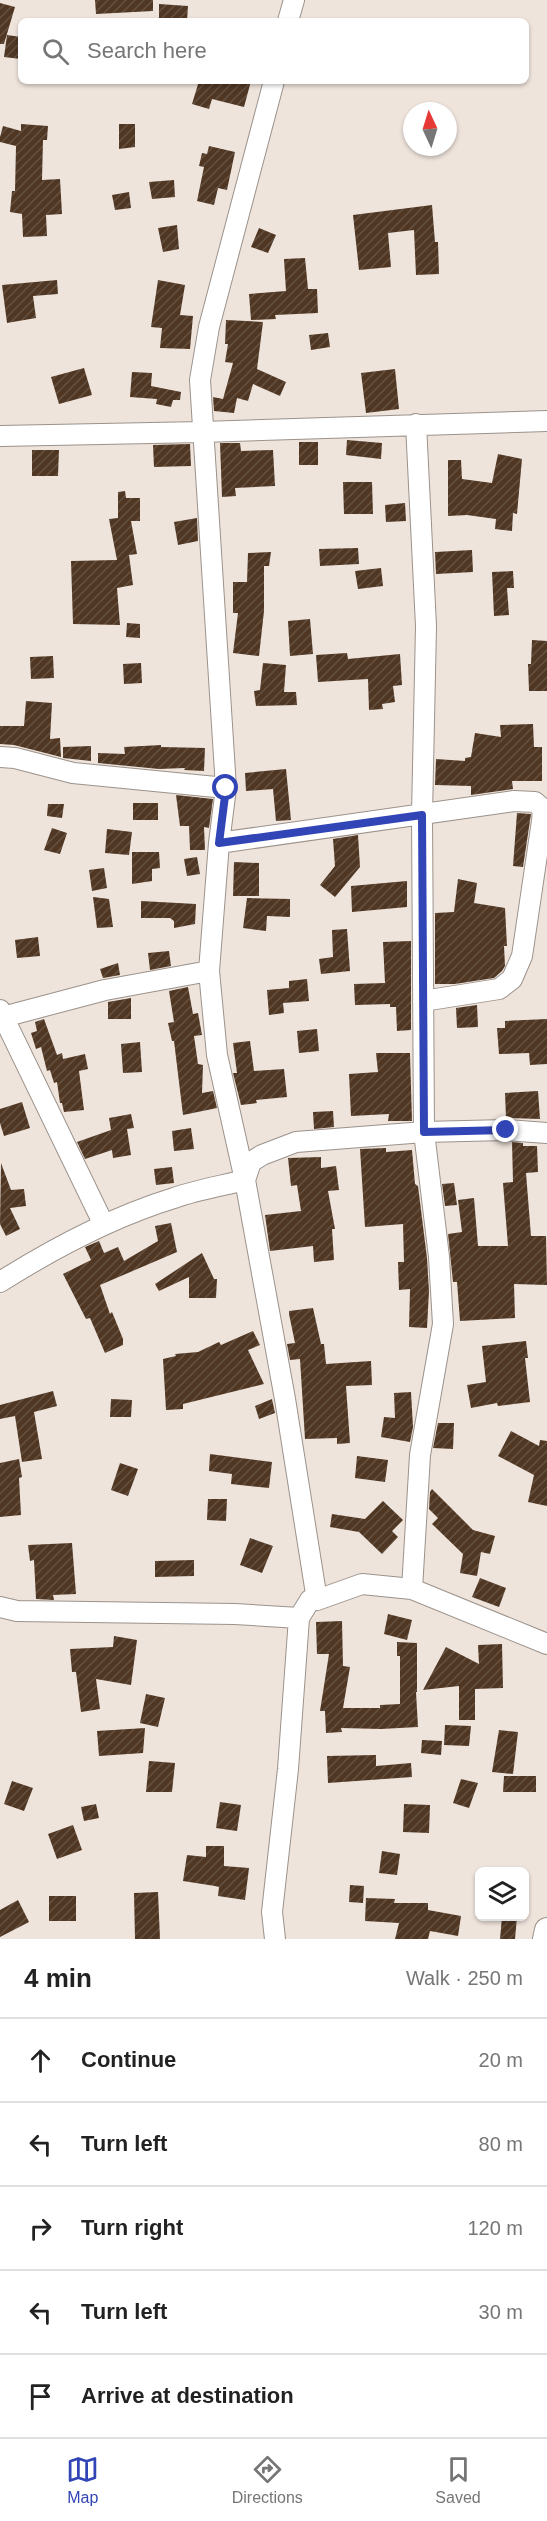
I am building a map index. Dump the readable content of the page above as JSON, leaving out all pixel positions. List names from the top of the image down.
{
  "north": "top",
  "page": {
    "search": "Search here",
    "heading": ["4 min", "Walk · 250 m"],
    "list": [
      ["Continue", "20 m"],
      ["Turn left", "80 m"],
      ["Turn right", "120 m"],
      ["Turn left", "30 m"],
      "Arrive at destination"
    ],
    "nav": ["Map", "Directions", "Saved"]
  }
}
